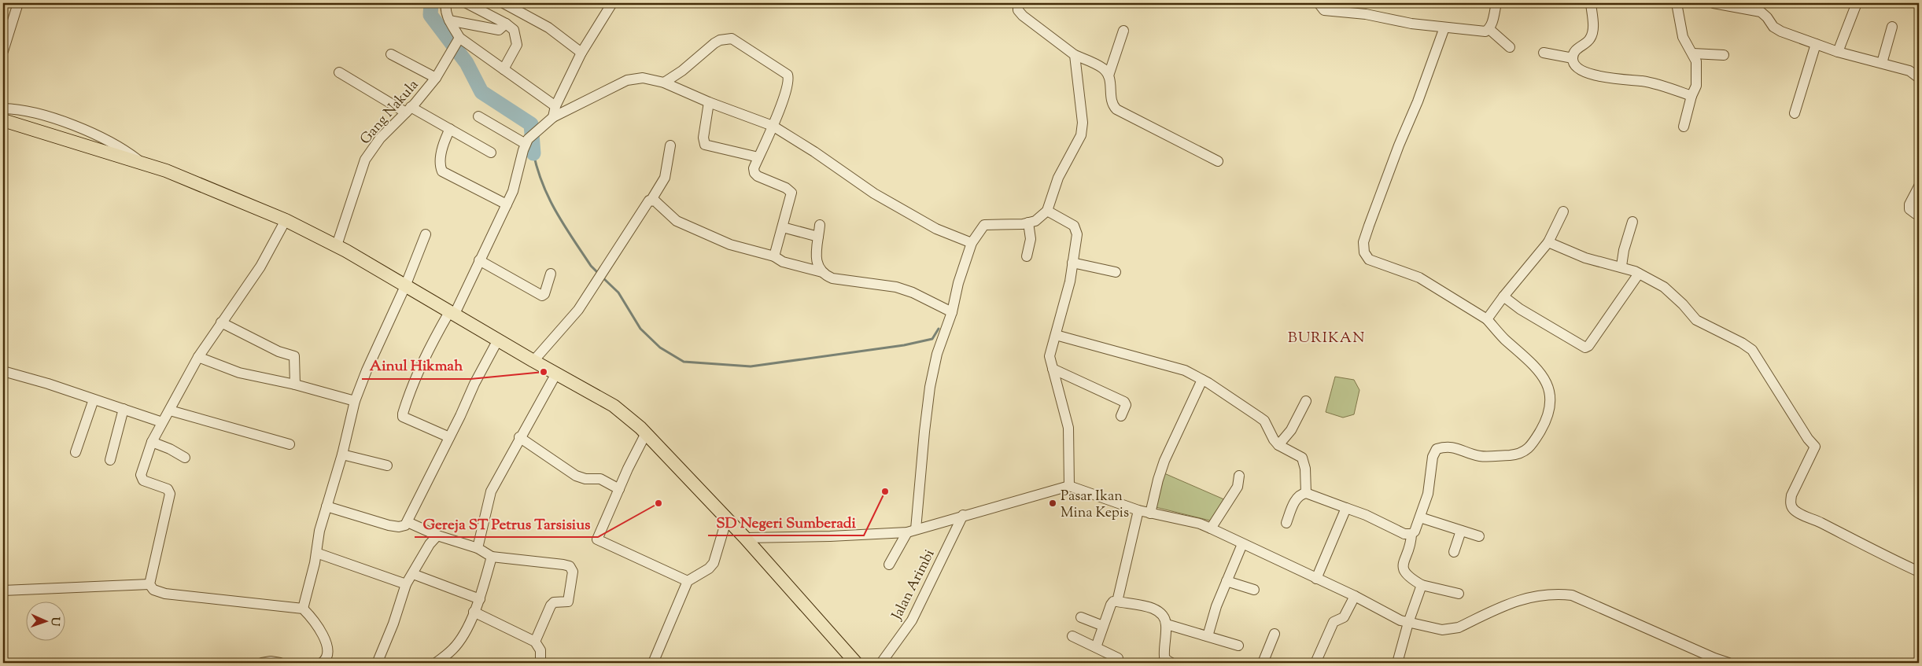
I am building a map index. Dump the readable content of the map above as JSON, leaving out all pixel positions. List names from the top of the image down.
{
  "streets": {
    "street": ["Gang Nakula", "Jalan Arimbi"]
  },
  "districts": ["BURIKAN"],
  "places": [
    "Ainul Hikmah",
    "SD Negeri Sumberadi",
    "Gereja ST Petrus Tarsisius",
    "Pasar Ikan Mina Kepis"
  ],
  "north": "right"
}
